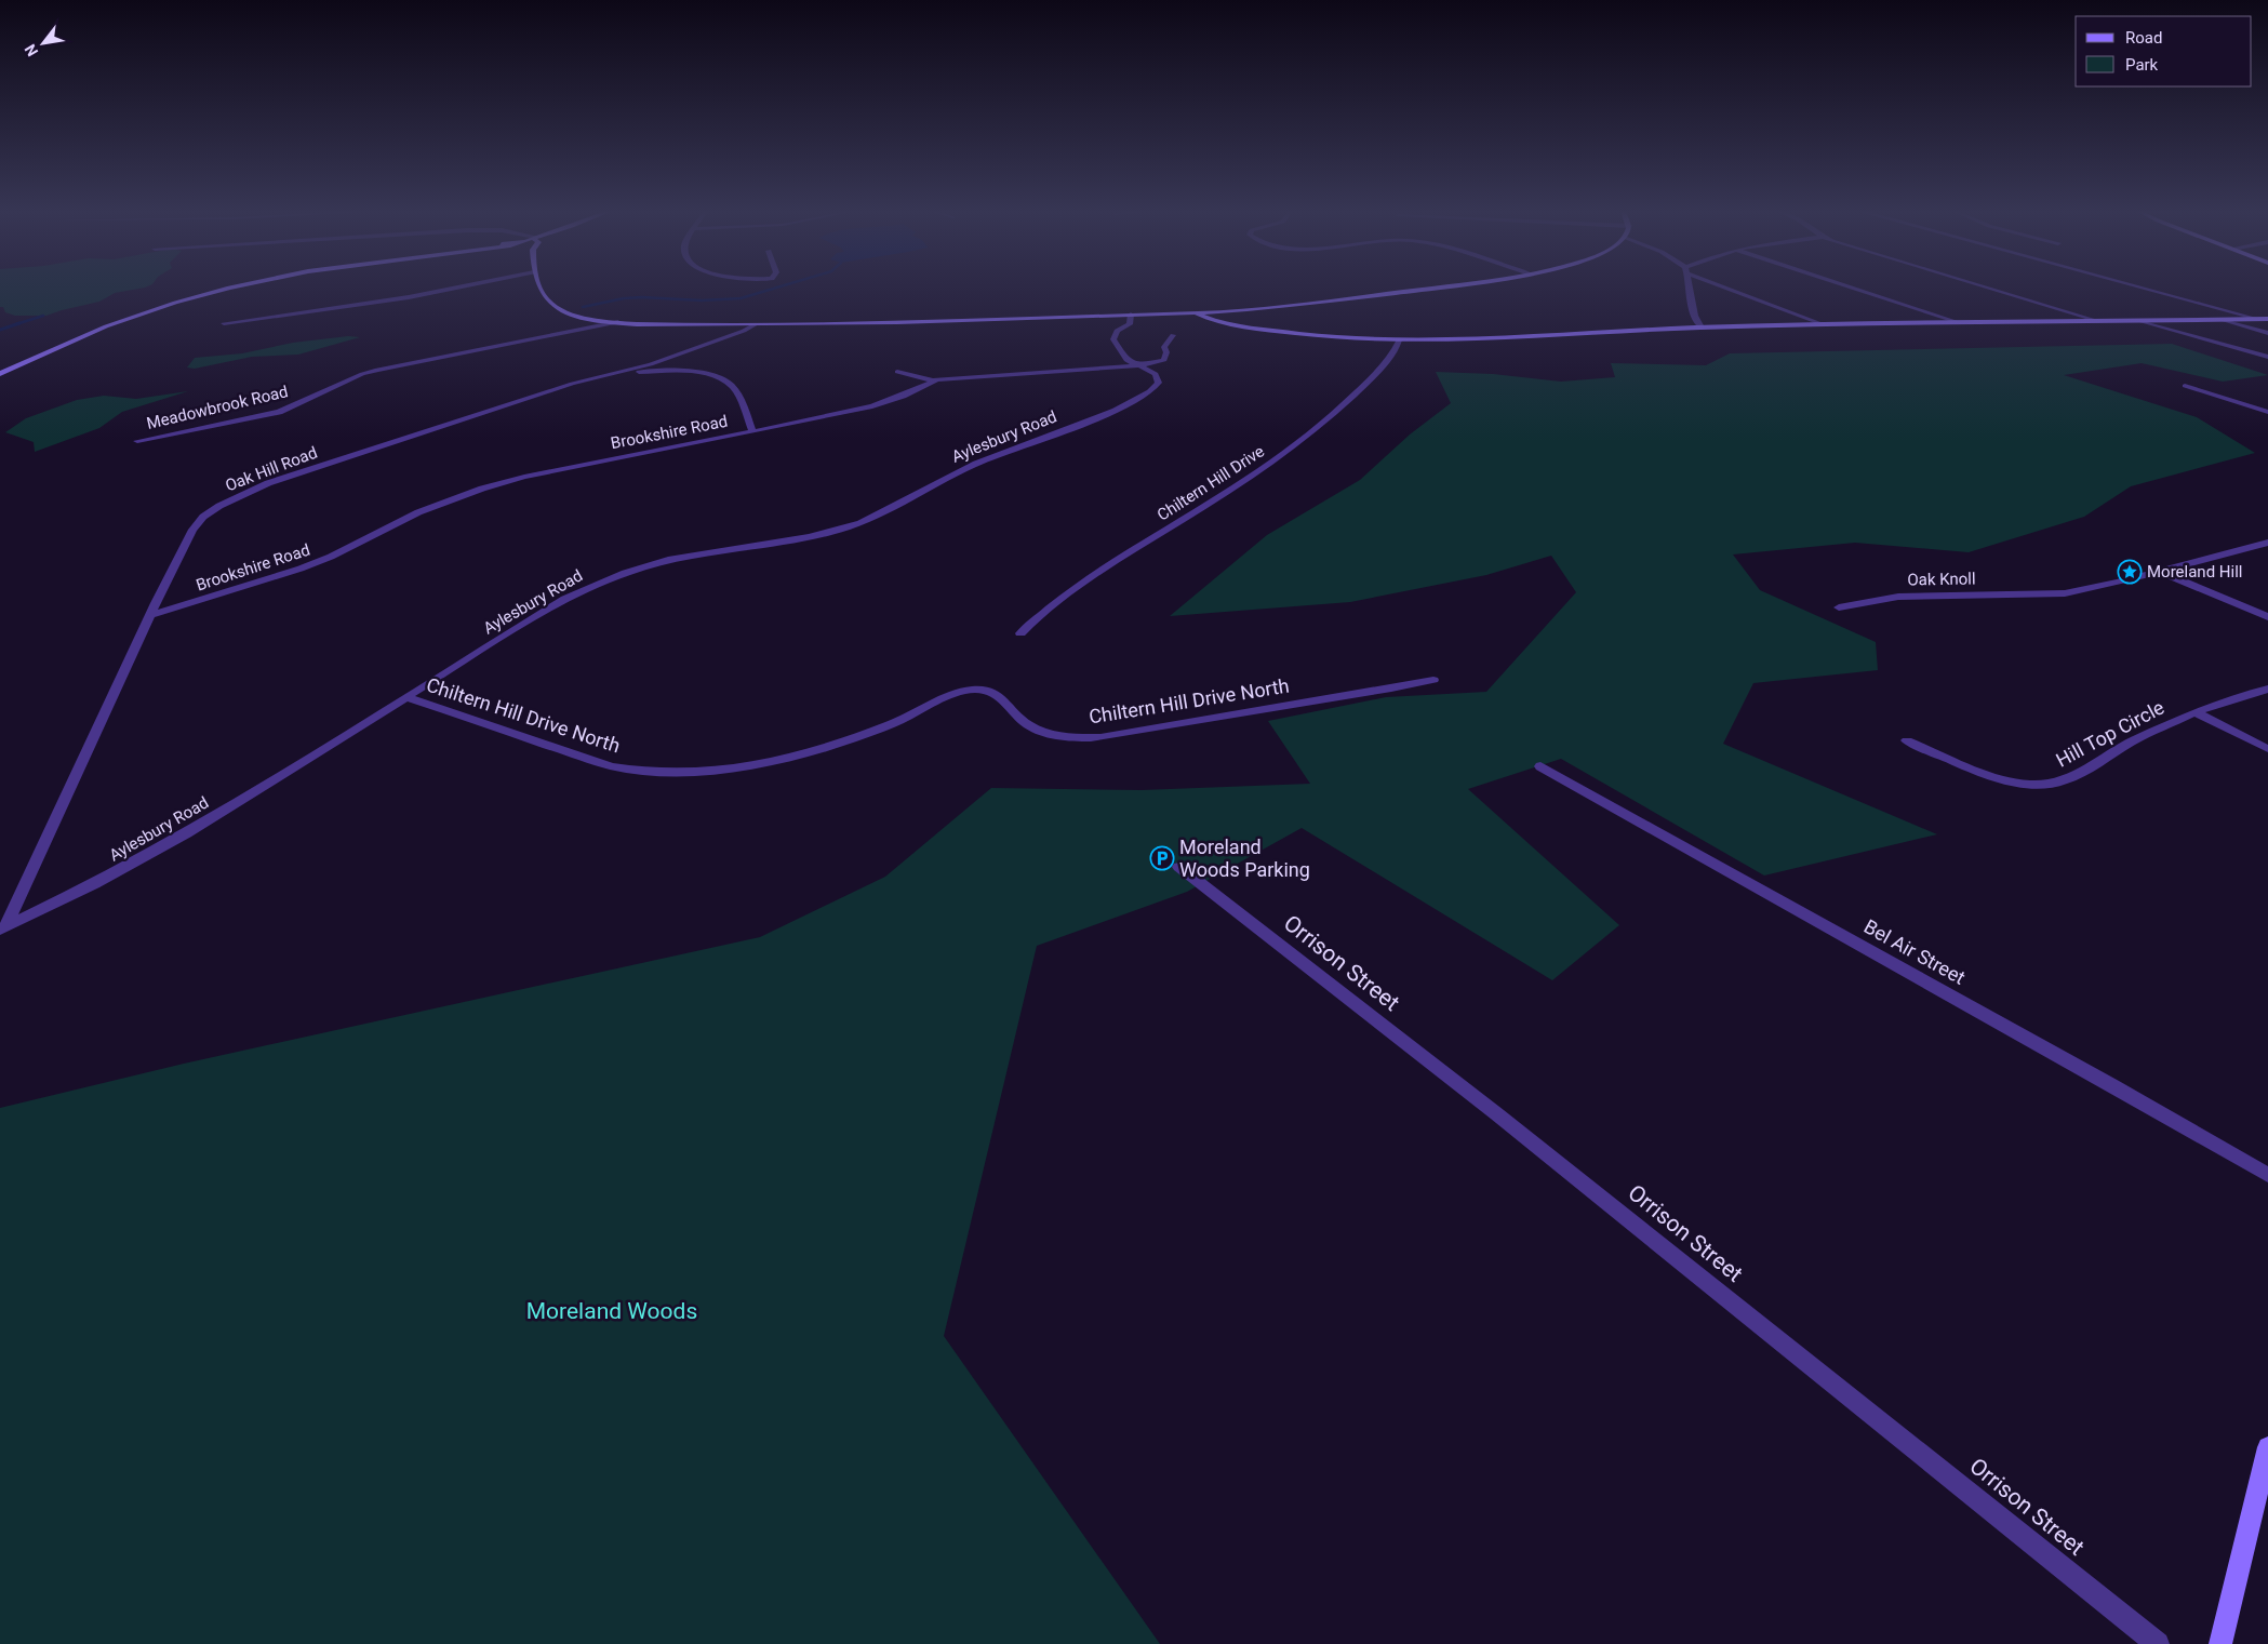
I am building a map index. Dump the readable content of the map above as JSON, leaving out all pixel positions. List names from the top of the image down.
{
  "streets": {
    "street": [
      "Meadowbrook Road",
      "Brookshire Road",
      "Aylesbury Road",
      "Oak Hill Road",
      "Chiltern Hill Drive",
      "Oak Knoll",
      "Chiltern Hill Drive North",
      "Hill Top Circle",
      "Bel Air Street",
      "Orrison Street"
    ]
  },
  "crossings": [
    ["Brookshire Road", "Aylesbury Road"],
    ["Brookshire Road", "Oak Hill Road"],
    ["Aylesbury Road", "Oak Hill Road"],
    ["Aylesbury Road", "Chiltern Hill Drive North"]
  ],
  "parks": ["Moreland Woods"],
  "places": {
    "place": ["Moreland Hill"],
    "parking": ["Moreland Woods Parking"]
  },
  "legend": ["Road", "Park"],
  "north": "bottom left"
}
